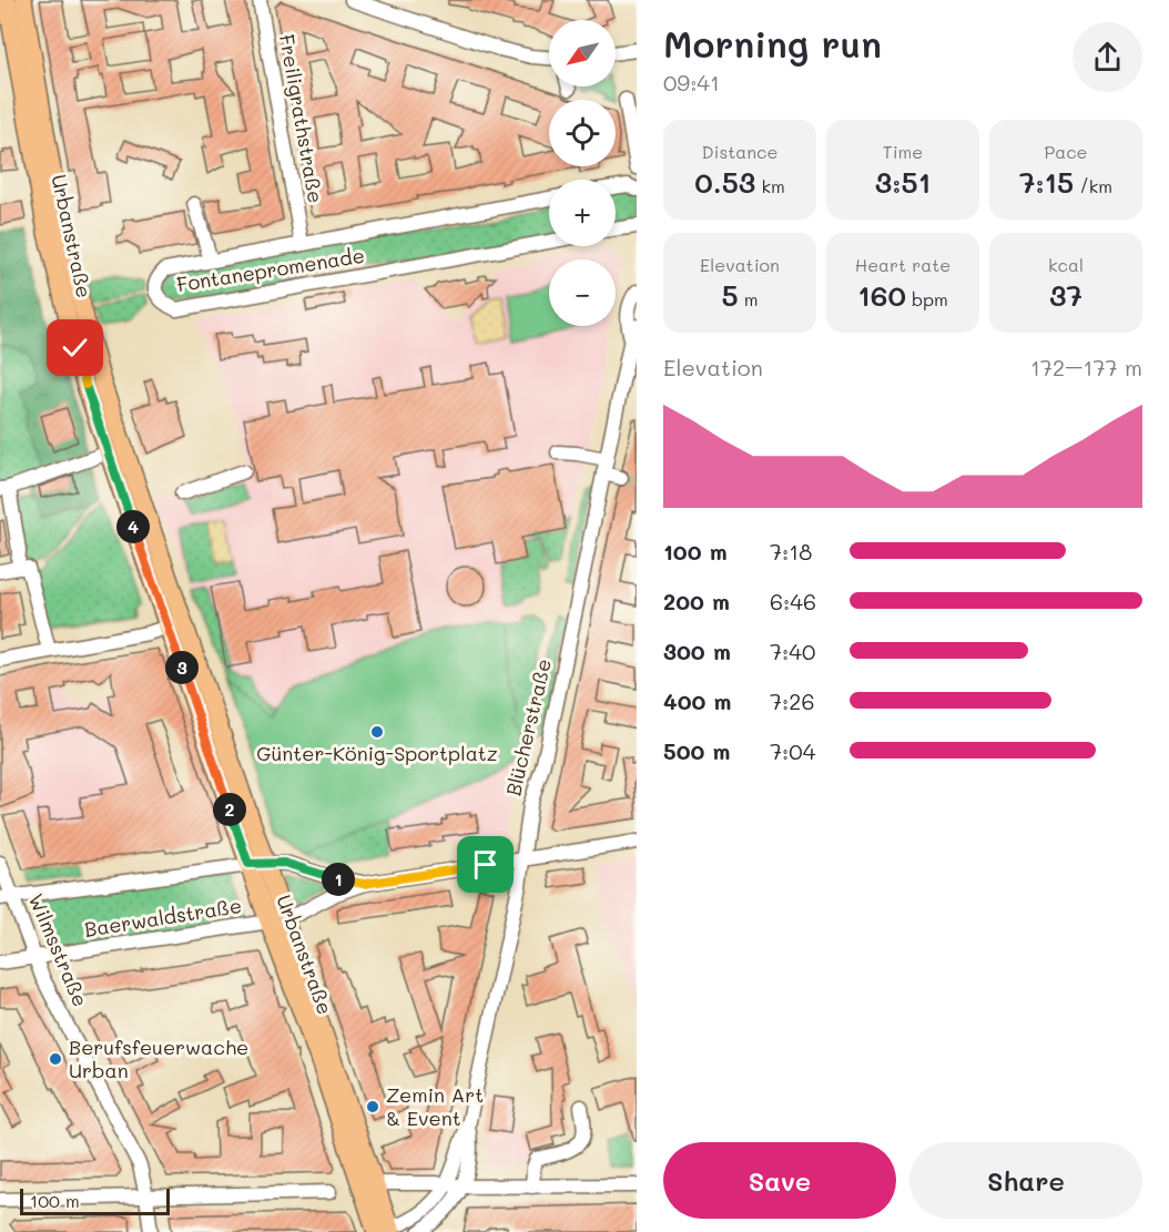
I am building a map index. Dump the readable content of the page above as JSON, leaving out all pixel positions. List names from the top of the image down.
{
  "streets": {
    "main road": ["Urbanstraße"],
    "street": [
      "Freiligrathstraße",
      "Fontanepromenade",
      "Blücherstraße",
      "Baerwaldstraße",
      "Wilmsstraße"
    ]
  },
  "crossings": [
    ["Freiligrathstraße", "Fontanepromenade"],
    ["Urbanstraße", "Blücherstraße"],
    ["Urbanstraße", "Baerwaldstraße"],
    ["Blücherstraße", "Baerwaldstraße"],
    ["Baerwaldstraße", "Wilmsstraße"]
  ],
  "places": ["Günter-König-Sportplatz", "Berufsfeuerwache Urban", "Zemin Art & Event"],
  "scale_bar": "100 m",
  "north": "bottom left",
  "page": {
    "heading": ["Morning run", "09:41"],
    "map_buttons": ["+", "−"],
    "stats": [
      ["Distance", "0.53 km"],
      ["Time", "3:51"],
      ["Pace", "7:15 /km"],
      ["Elevation", "5 m"],
      ["Heart rate", "160 bpm"],
      ["kcal", "37"]
    ],
    "chart": ["Elevation", "172–177 m"],
    "pins": [
      "4",
      "3",
      "2",
      "1"
    ],
    "list": [
      {
        "name": "100 m",
        "note": "7:18"
      },
      {
        "name": "200 m",
        "note": "6:46"
      },
      {
        "name": "300 m",
        "note": "7:40"
      },
      {
        "name": "400 m",
        "note": "7:26"
      },
      {
        "name": "500 m",
        "note": "7:04"
      }
    ],
    "buttons": ["Save", "Share"],
    "scale": "100 m"
  }
}
